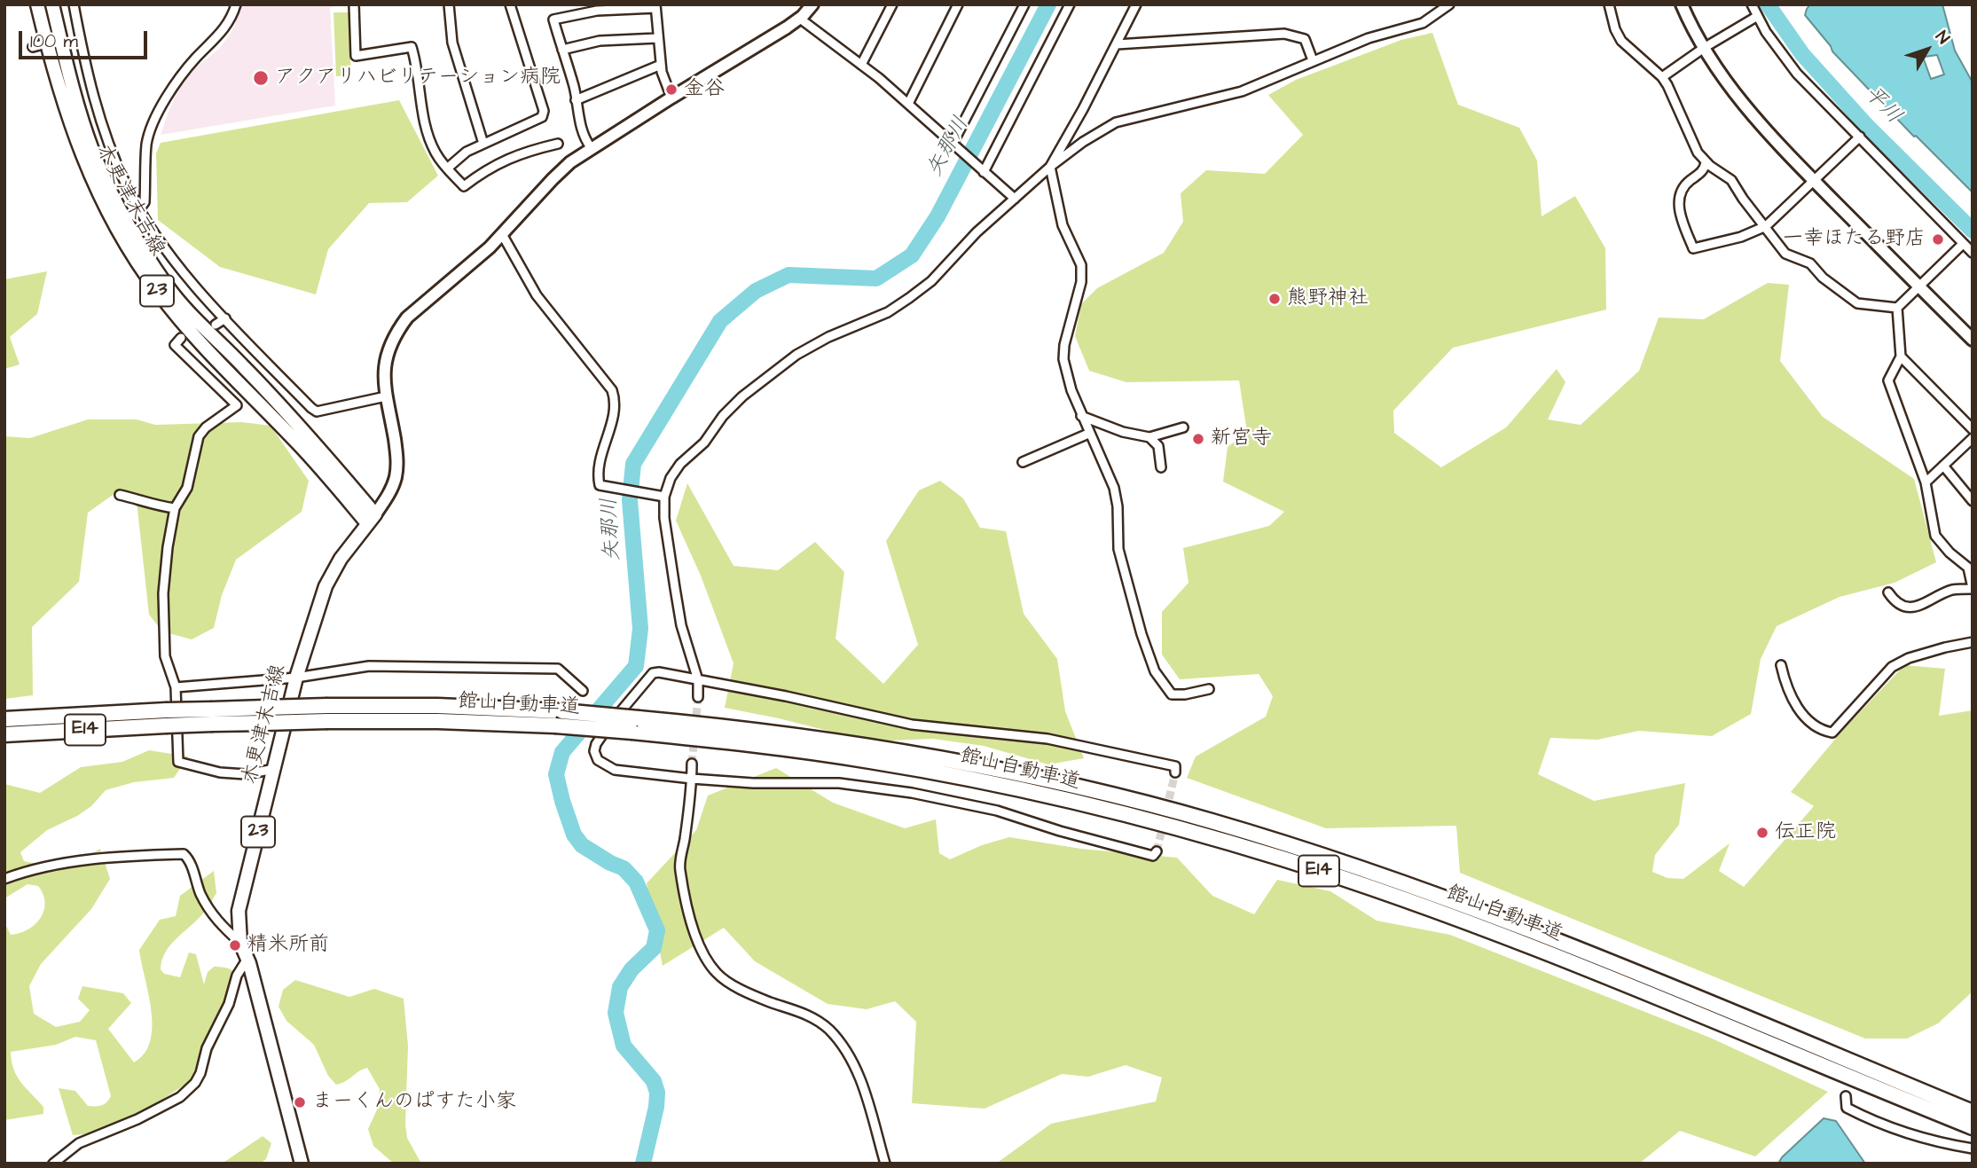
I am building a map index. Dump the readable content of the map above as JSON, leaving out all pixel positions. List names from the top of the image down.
{
  "streets": {
    "highway": ["館山自動車道", "E14"],
    "main road": ["木更津末吉線", "23"]
  },
  "water": ["平川", "矢那川"],
  "places": [
    "アクアリハビリテーション病院",
    "金谷",
    "一幸ほたる野店",
    "熊野神社",
    "新宮寺",
    "伝正院",
    "精米所前",
    "まーくんのぱすた小家"
  ],
  "scale_bar": "100 m",
  "north": "top right"
}
